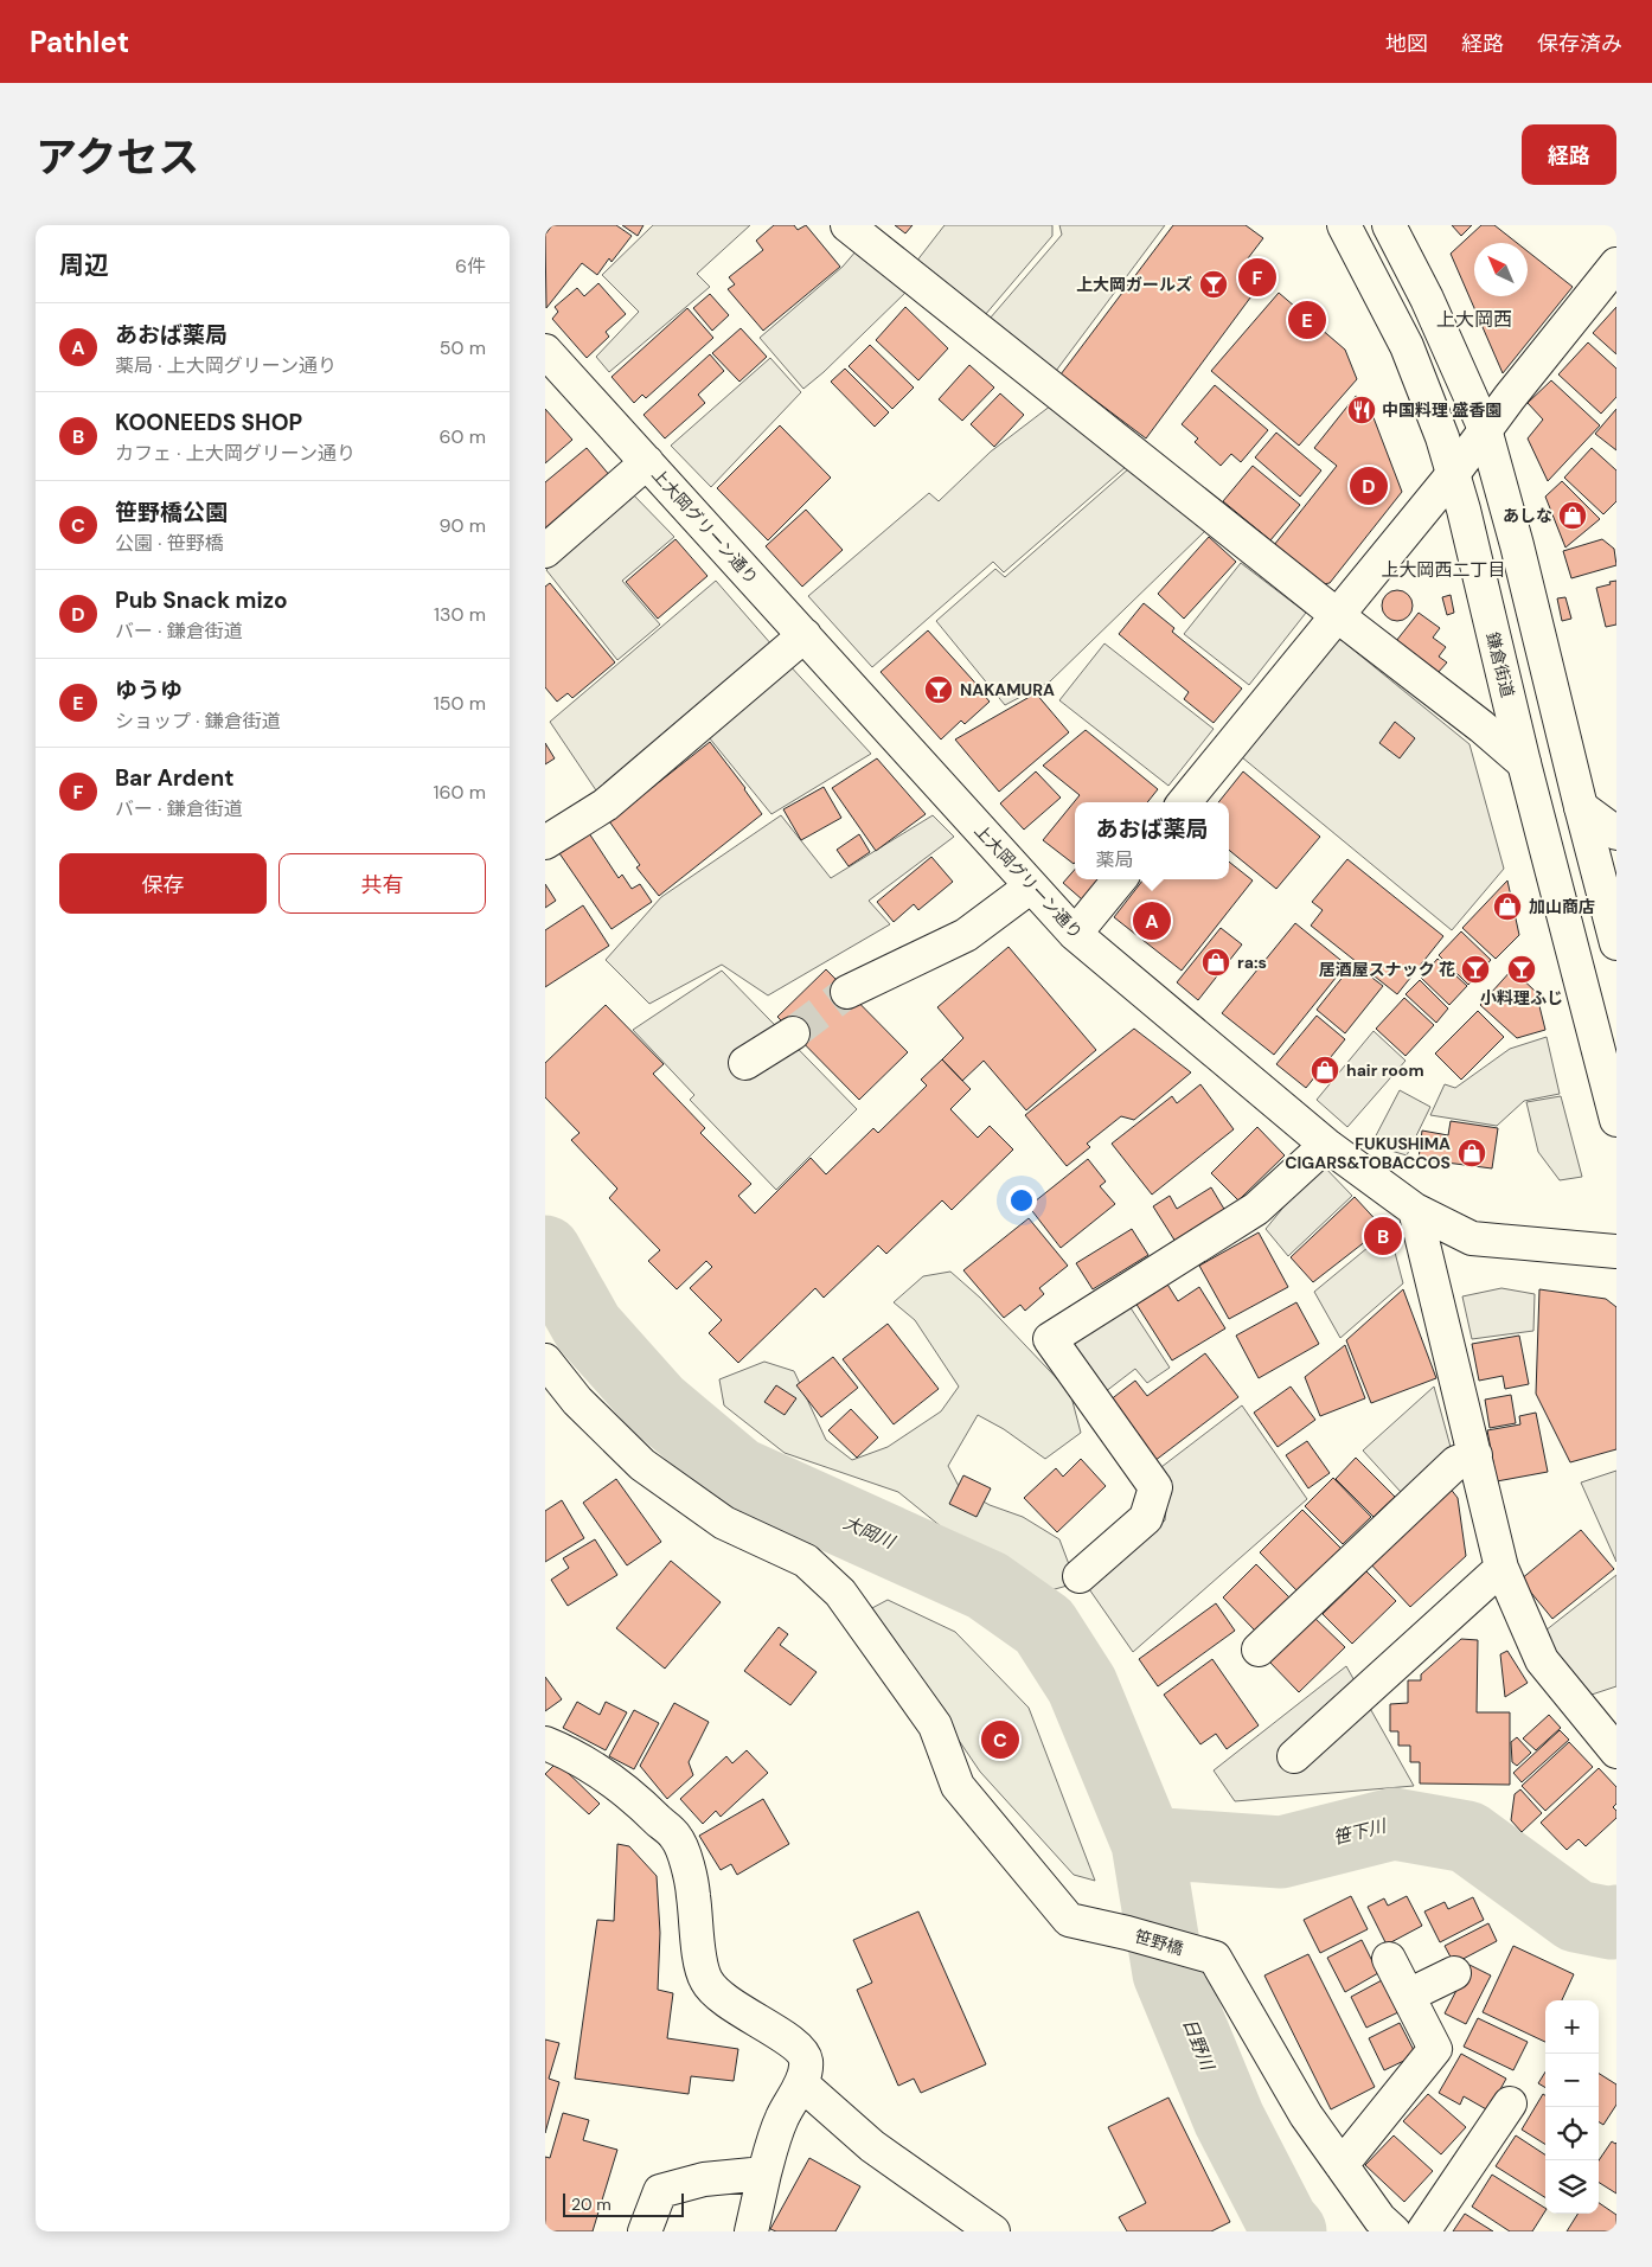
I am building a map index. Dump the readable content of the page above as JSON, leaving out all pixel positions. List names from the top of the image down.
{
  "streets": {
    "street": ["上大岡グリーン通り", "鎌倉街道", "笹野橋"]
  },
  "districts": ["上大岡西", "上大岡西二丁目"],
  "water": ["大岡川", "笹下川", "日野川"],
  "places": {
    "bar": [
      "上大岡ガールズ",
      "NAKAMURA",
      "居酒屋スナック 花",
      "小料理ふじ"
    ],
    "restaurant": ["中国料理 盛香園"],
    "shop": [
      "あしな",
      "加山商店",
      "ra:s",
      "hair room",
      "FUKUSHIMA CIGARS&TOBACCOS"
    ]
  },
  "scale_bar": "20 m",
  "north": "top left",
  "page": {
    "header": "Pathlet",
    "nav": ["地図", "経路", "保存済み"],
    "title": "アクセス",
    "buttons": [
      "経路",
      ["保存", "共有"]
    ],
    "heading": ["周辺", "6件"],
    "pins": [
      "F",
      "E",
      "D",
      "A",
      "B",
      "C"
    ],
    "list": [
      {
        "mark": "A",
        "name": "あおば薬局",
        "note": "薬局 · 上大岡グリーン通り",
        "value": "50 m"
      },
      {
        "mark": "B",
        "name": "KOONEEDS SHOP",
        "note": "カフェ · 上大岡グリーン通り",
        "value": "60 m"
      },
      {
        "mark": "C",
        "name": "笹野橋公園",
        "note": "公園 · 笹野橋",
        "value": "90 m"
      },
      {
        "mark": "D",
        "name": "Pub Snack mizo",
        "note": "バー · 鎌倉街道",
        "value": "130 m"
      },
      {
        "mark": "E",
        "name": "ゆうゆ",
        "note": "ショップ · 鎌倉街道",
        "value": "150 m"
      },
      {
        "mark": "F",
        "name": "Bar Ardent",
        "note": "バー · 鎌倉街道",
        "value": "160 m"
      }
    ],
    "popup": ["あおば薬局", "薬局"],
    "map_buttons": ["+", "−"],
    "scale": "20 m"
  }
}
